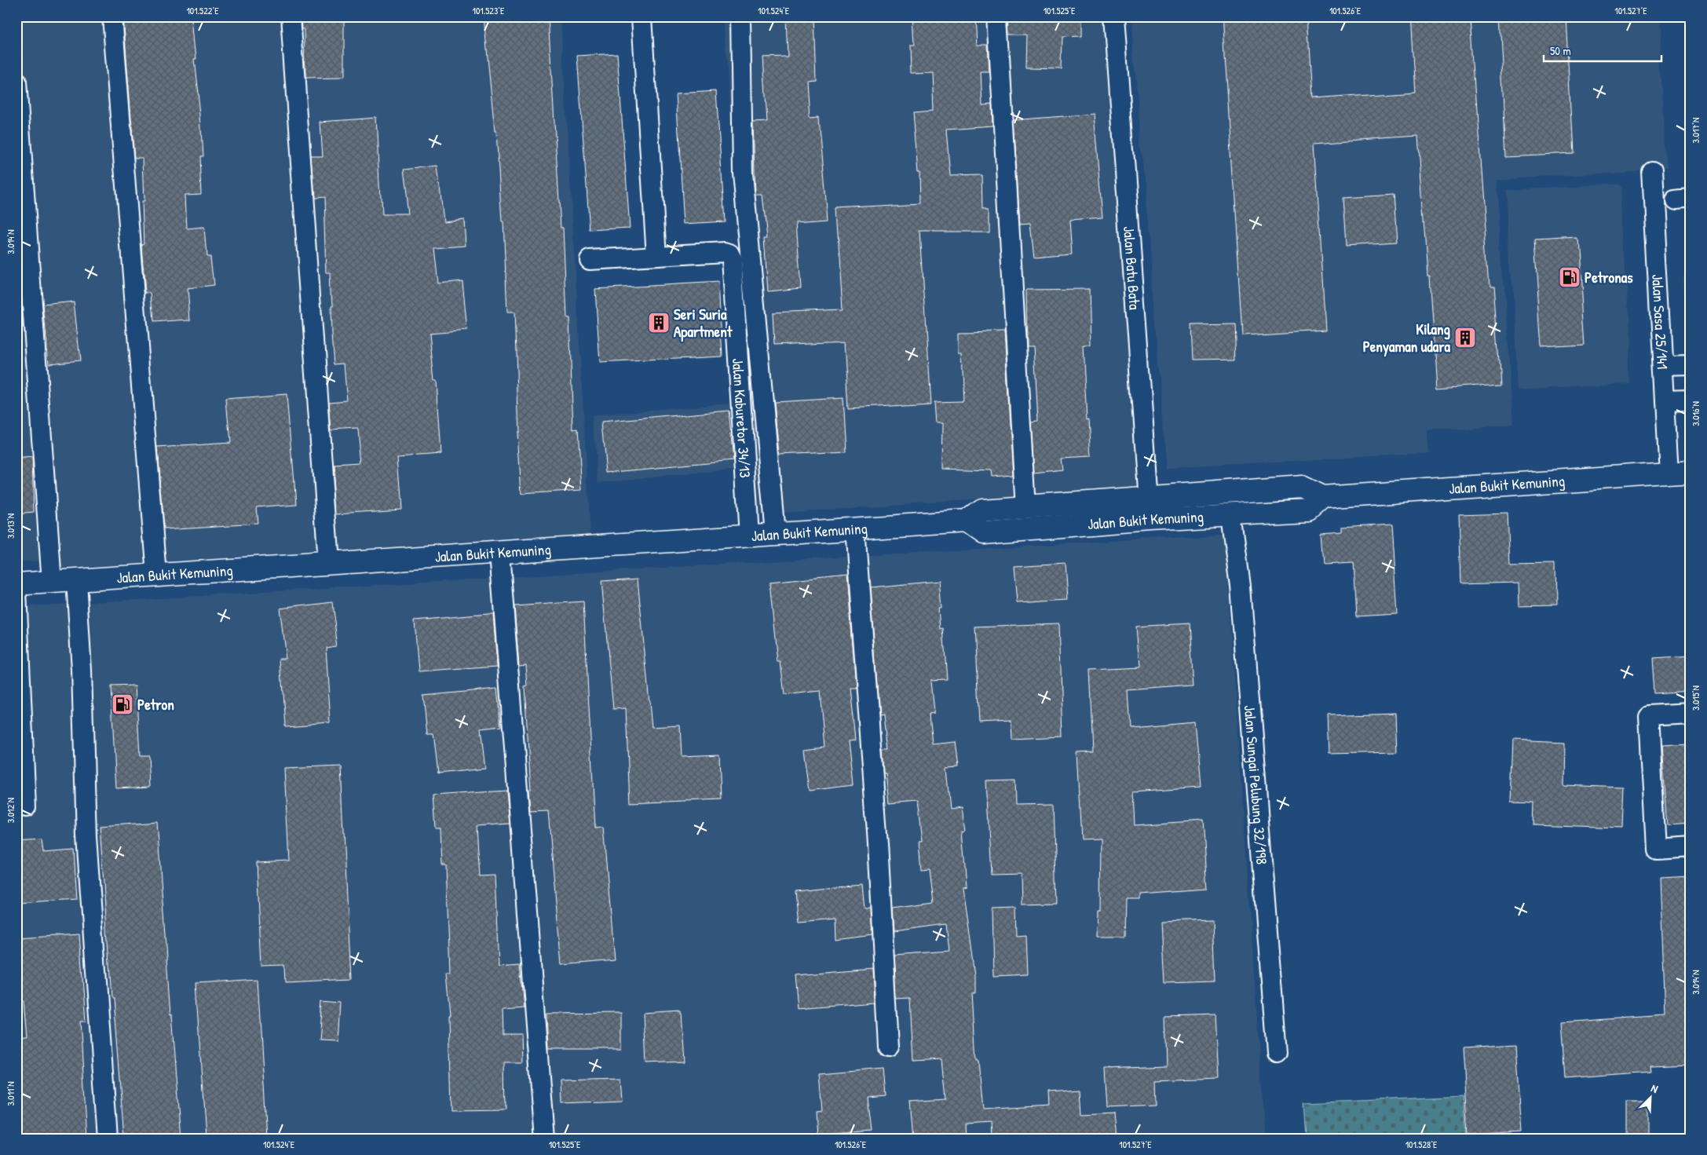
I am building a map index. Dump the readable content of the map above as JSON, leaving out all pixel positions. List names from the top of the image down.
{
  "streets": {
    "main road": ["Jalan Bukit Kemuning"],
    "street": [
      "Jalan Batu Bata",
      "Jalan Sasa 25/141",
      "Jalan Kaburetor 34/13",
      "Jalan Sungai Pelubung 32/198"
    ]
  },
  "crossings": [
    ["Jalan Batu Bata", "Jalan Bukit Kemuning"],
    ["Jalan Sasa 25/141", "Jalan Bukit Kemuning"],
    ["Jalan Kaburetor 34/13", "Jalan Bukit Kemuning"],
    ["Jalan Bukit Kemuning", "Jalan Sungai Pelubung 32/198"]
  ],
  "places": {
    "fuel station": ["Petronas", "Petron"],
    "building": ["Seri Suria Apartment", "Kilang Penyaman udara"]
  },
  "scale_bar": "50 m",
  "north": "top right",
  "coordinates": [
    "101.522°E",
    "101.523°E",
    "101.524°E",
    "101.525°E",
    "101.526°E",
    "101.527°E",
    "3.017°N",
    "3.014°N",
    "3.016°N",
    "3.013°N",
    "3.015°N",
    "3.012°N",
    "3.011°N",
    "101.528°E"
  ]
}
